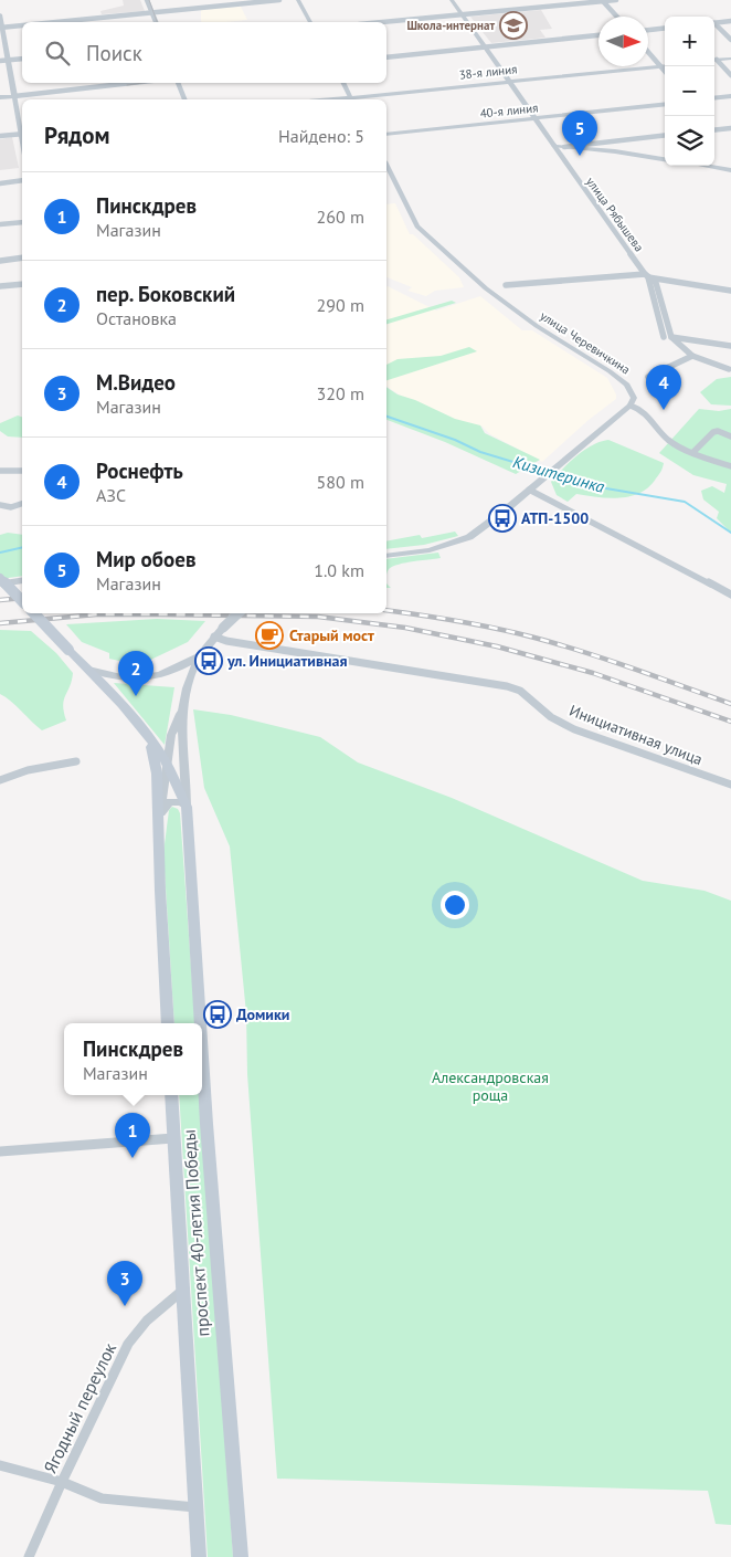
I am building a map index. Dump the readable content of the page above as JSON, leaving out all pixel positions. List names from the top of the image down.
{
  "streets": {
    "main road": ["проспект 40-летия Победы"],
    "street": [
      "38-я линия",
      "40-я линия",
      "улица Рябышева",
      "улица Черевичкина",
      "Инициативная улица",
      "Ягодный переулок"
    ]
  },
  "crossings": [
    ["38-я линия", "улица Рябышева"],
    ["40-я линия", "улица Рябышева"],
    ["Инициативная улица", "проспект 40-летия Победы"],
    ["проспект 40-летия Победы", "Ягодный переулок"]
  ],
  "water": ["Кизитеринка"],
  "parks": ["Александровская роща"],
  "places": {
    "school or university": ["Школа-интернат"],
    "bus stop": ["АТП-1500", "ул. Инициативная", "Домики"],
    "cafe": ["Старый мост"]
  },
  "north": "right",
  "page": {
    "map_buttons": ["+", "−"],
    "search": "Поиск",
    "heading": ["Рядом", "Найдено: 5"],
    "pins": [
      "5",
      "4",
      "2",
      "1",
      "3"
    ],
    "list": [
      {
        "mark": "1",
        "name": "Пинскдрев",
        "note": "Магазин",
        "value": "260 m"
      },
      {
        "mark": "2",
        "name": "пер. Боковский",
        "note": "Остановка",
        "value": "290 m"
      },
      {
        "mark": "3",
        "name": "М.Видео",
        "note": "Магазин",
        "value": "320 m"
      },
      {
        "mark": "4",
        "name": "Роснефть",
        "note": "АЗС",
        "value": "580 m"
      },
      {
        "mark": "5",
        "name": "Мир обоев",
        "note": "Магазин",
        "value": "1.0 km"
      }
    ],
    "popup": ["Пинскдрев", "Магазин"]
  }
}
